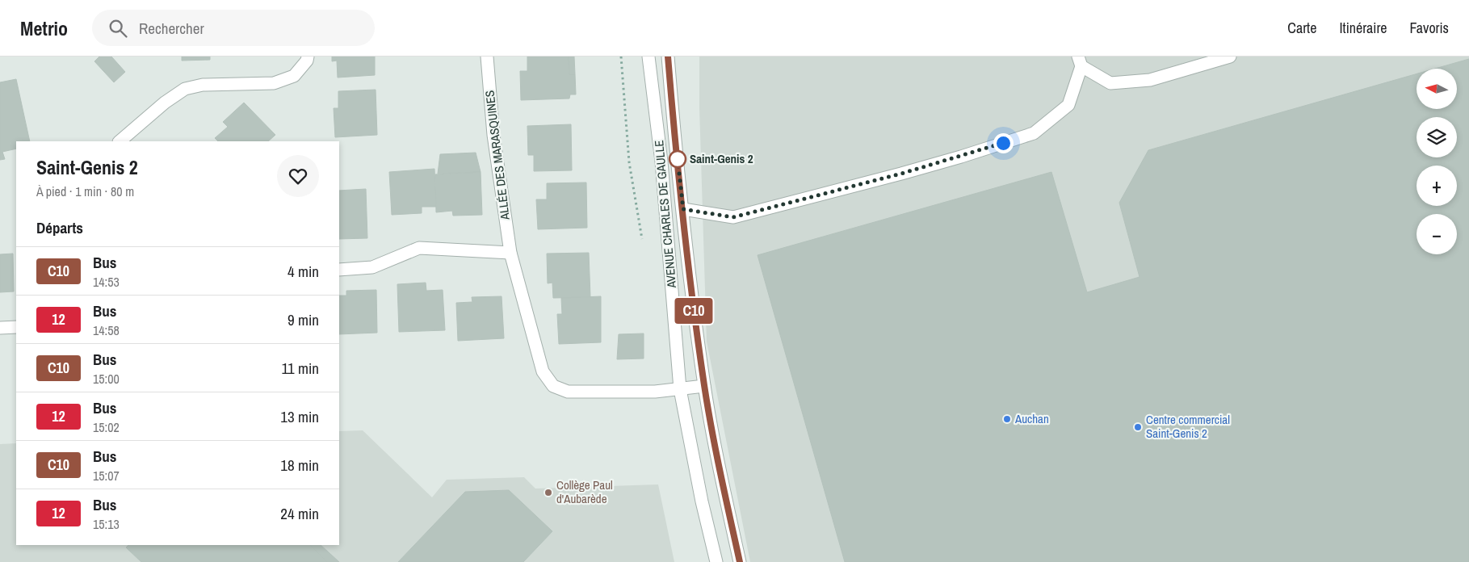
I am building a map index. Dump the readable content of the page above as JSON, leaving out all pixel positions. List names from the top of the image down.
{
  "streets": {
    "street": ["ALLÉE DES MARASQUINES", "AVENUE CHARLES DE GAULLE"]
  },
  "crossings": [
    ["ALLÉE DES MARASQUINES", "AVENUE CHARLES DE GAULLE"]
  ],
  "places": [
    "Saint-Genis 2",
    "Auchan",
    "Centre commercial Saint-Genis 2",
    "Collège Paul d'Aubarède"
  ],
  "lines": ["bus line C10"],
  "north": "left",
  "page": {
    "header": "Metrio",
    "search": "Rechercher",
    "nav": ["Carte", "Itinéraire", "Favoris"],
    "on_map": "C10",
    "map_buttons": ["+", "−"],
    "heading": [
      ["Saint-Genis 2", "À pied · 1 min · 80 m"],
      "Départs"
    ],
    "list": [
      {
        "mark": "C10",
        "name": "Bus",
        "note": "14:53",
        "value": "4 min"
      },
      {
        "mark": "12",
        "name": "Bus",
        "note": "14:58",
        "value": "9 min"
      },
      {
        "mark": "C10",
        "name": "Bus",
        "note": "15:00",
        "value": "11 min"
      },
      {
        "mark": "12",
        "name": "Bus",
        "note": "15:02",
        "value": "13 min"
      },
      {
        "mark": "C10",
        "name": "Bus",
        "note": "15:07",
        "value": "18 min"
      },
      {
        "mark": "12",
        "name": "Bus",
        "note": "15:13",
        "value": "24 min"
      }
    ]
  }
}
